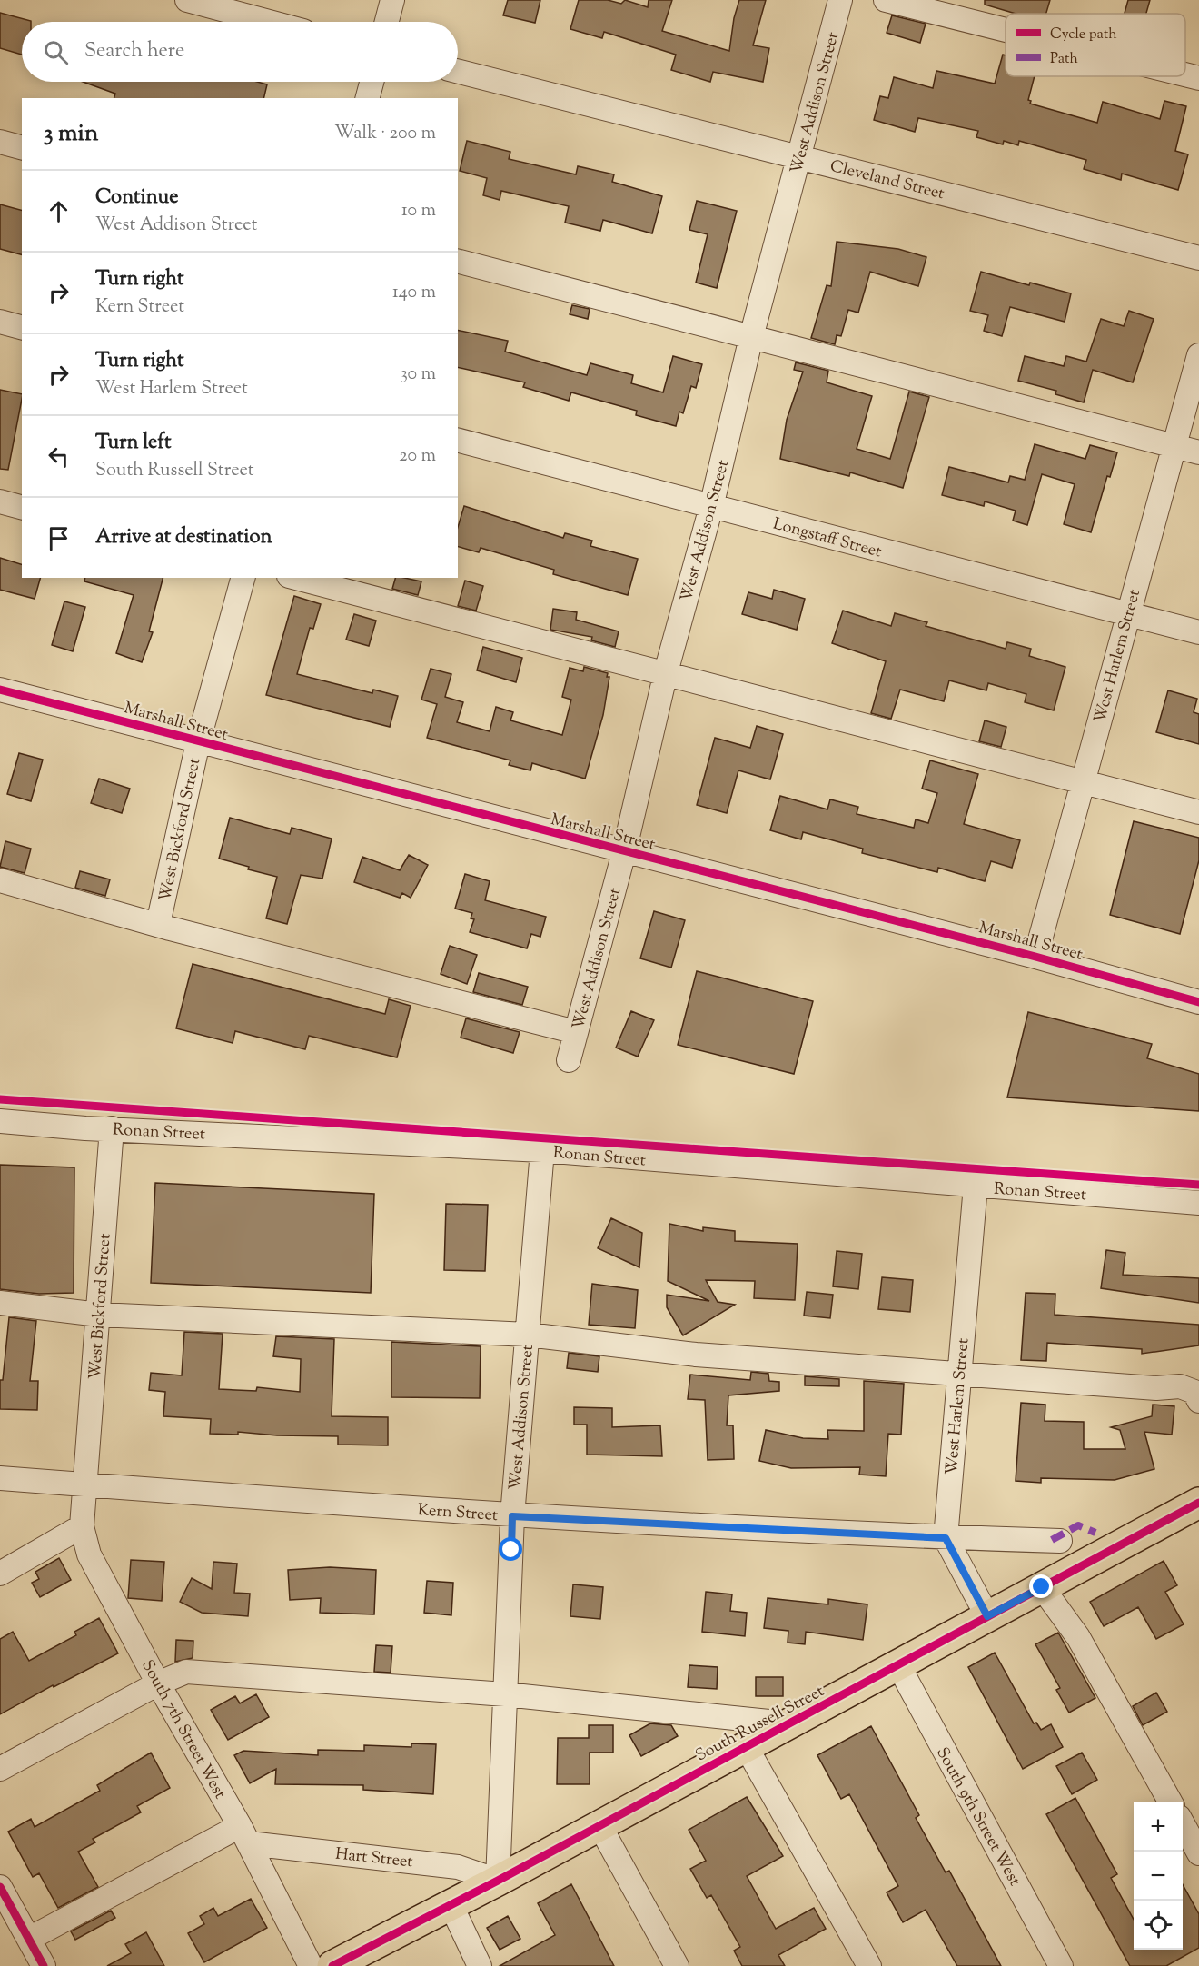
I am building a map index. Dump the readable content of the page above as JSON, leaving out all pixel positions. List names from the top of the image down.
{
  "streets": {
    "main road": ["South Russell Street"],
    "street": [
      "West Addison Street",
      "Cleveland Street",
      "Longstaff Street",
      "West Harlem Street",
      "Marshall Street",
      "West Bickford Street",
      "Ronan Street",
      "Kern Street",
      "South 7th Street West",
      "South 9th Street West",
      "Hart Street"
    ]
  },
  "crossings": [
    ["West Addison Street", "Cleveland Street"],
    ["West Addison Street", "Longstaff Street"],
    ["West Addison Street", "Marshall Street"],
    ["West Addison Street", "Ronan Street"],
    ["West Addison Street", "Kern Street"],
    ["West Addison Street", "South Russell Street"],
    ["West Addison Street", "Hart Street"],
    ["Longstaff Street", "West Harlem Street"],
    ["West Harlem Street", "Marshall Street"],
    ["West Harlem Street", "Ronan Street"],
    ["West Harlem Street", "Kern Street"],
    ["Marshall Street", "West Bickford Street"],
    ["West Bickford Street", "Ronan Street"],
    ["West Bickford Street", "Kern Street"],
    ["West Bickford Street", "South 7th Street West"],
    ["Kern Street", "South 7th Street West"],
    ["South Russell Street", "South 9th Street West"],
    ["South Russell Street", "Hart Street"],
    ["South 7th Street West", "Hart Street"]
  ],
  "legend": ["Cycle path", "Path"],
  "page": {
    "search": "Search here",
    "heading": ["3 min", "Walk · 200 m"],
    "list": [
      ["Continue", "West Addison Street", "10 m"],
      ["Turn right", "Kern Street", "140 m"],
      ["Turn right", "West Harlem Street", "30 m"],
      ["Turn left", "South Russell Street", "20 m"],
      "Arrive at destination"
    ],
    "map_buttons": ["+", "−"]
  }
}
